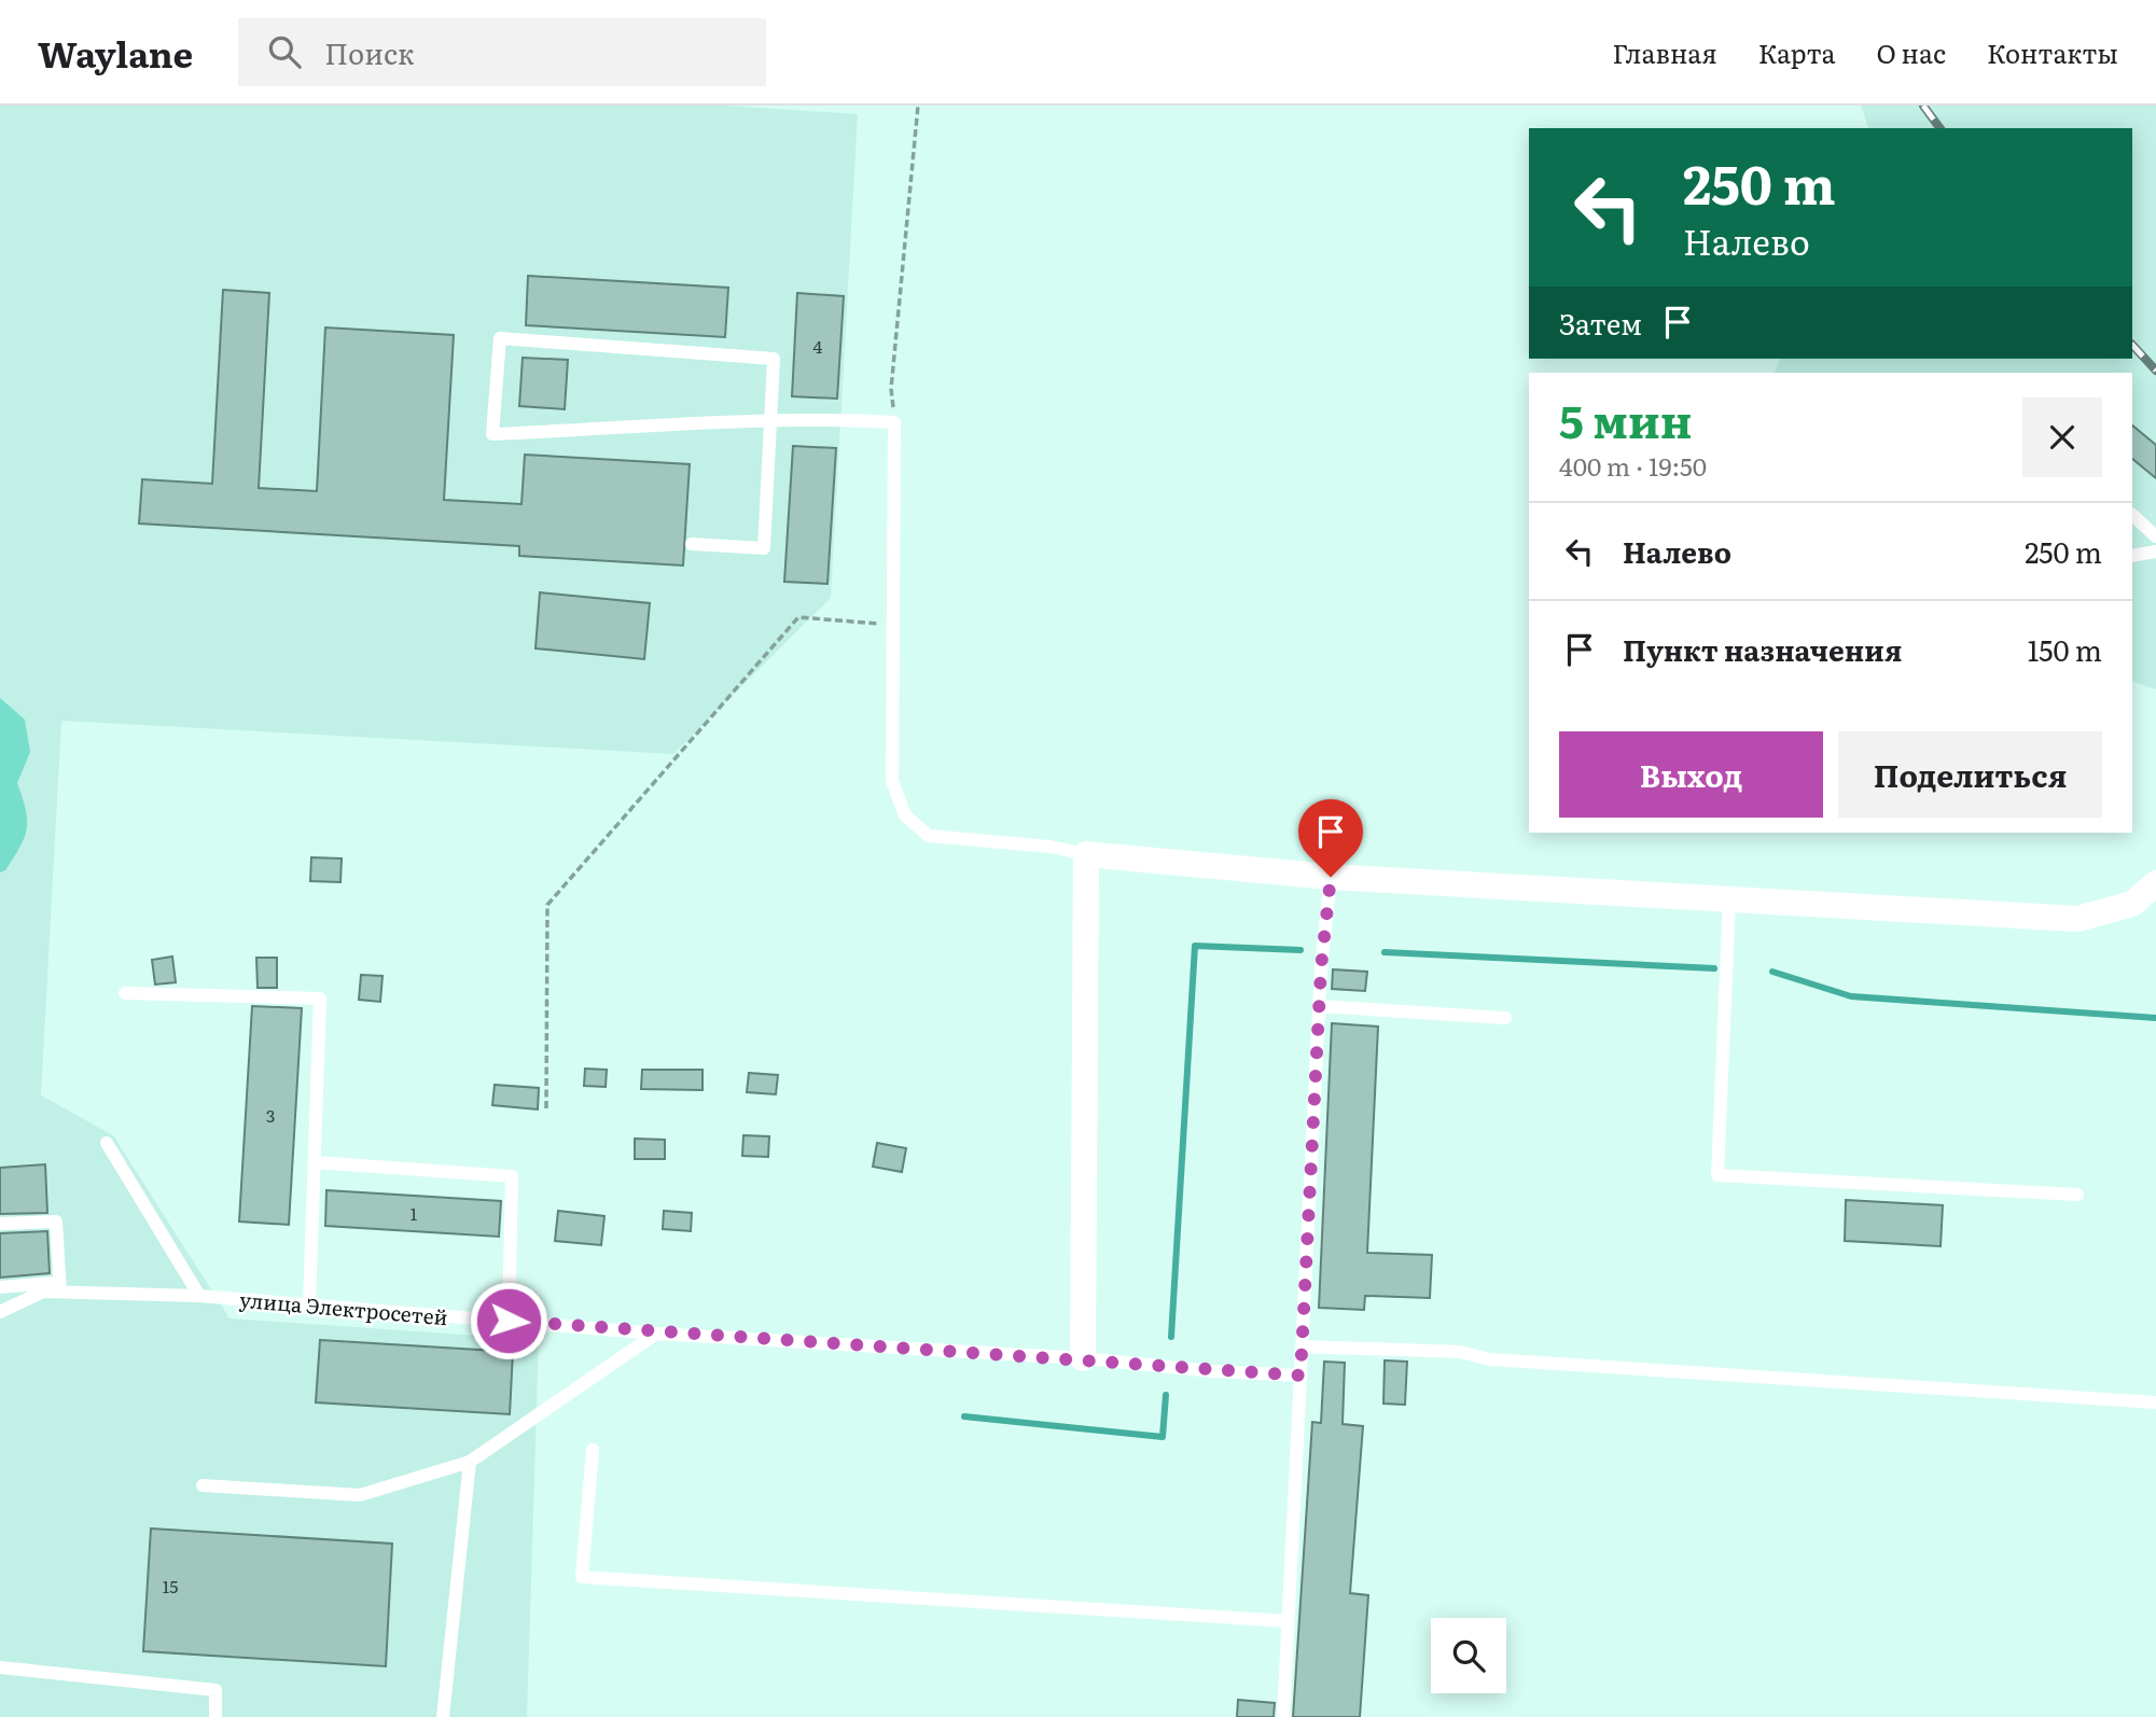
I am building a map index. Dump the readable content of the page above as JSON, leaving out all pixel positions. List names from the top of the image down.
{
  "streets": {
    "lane": ["улица Электросетей"]
  },
  "house_numbers": [
    "4",
    "3",
    "1",
    "15"
  ],
  "page": {
    "header": "Waylane",
    "search": "Поиск",
    "nav": [
      "Главная",
      "Карта",
      "О нас",
      "Контакты"
    ],
    "turn": ["250 m", "Налево"],
    "then": "Затем",
    "heading": ["5 мин", "400 m · 19:50"],
    "list": [
      {
        "name": "Налево",
        "value": "250 m"
      },
      {
        "name": "Пункт назначения",
        "value": "150 m"
      }
    ],
    "buttons": ["Выход", "Поделиться"]
  }
}
